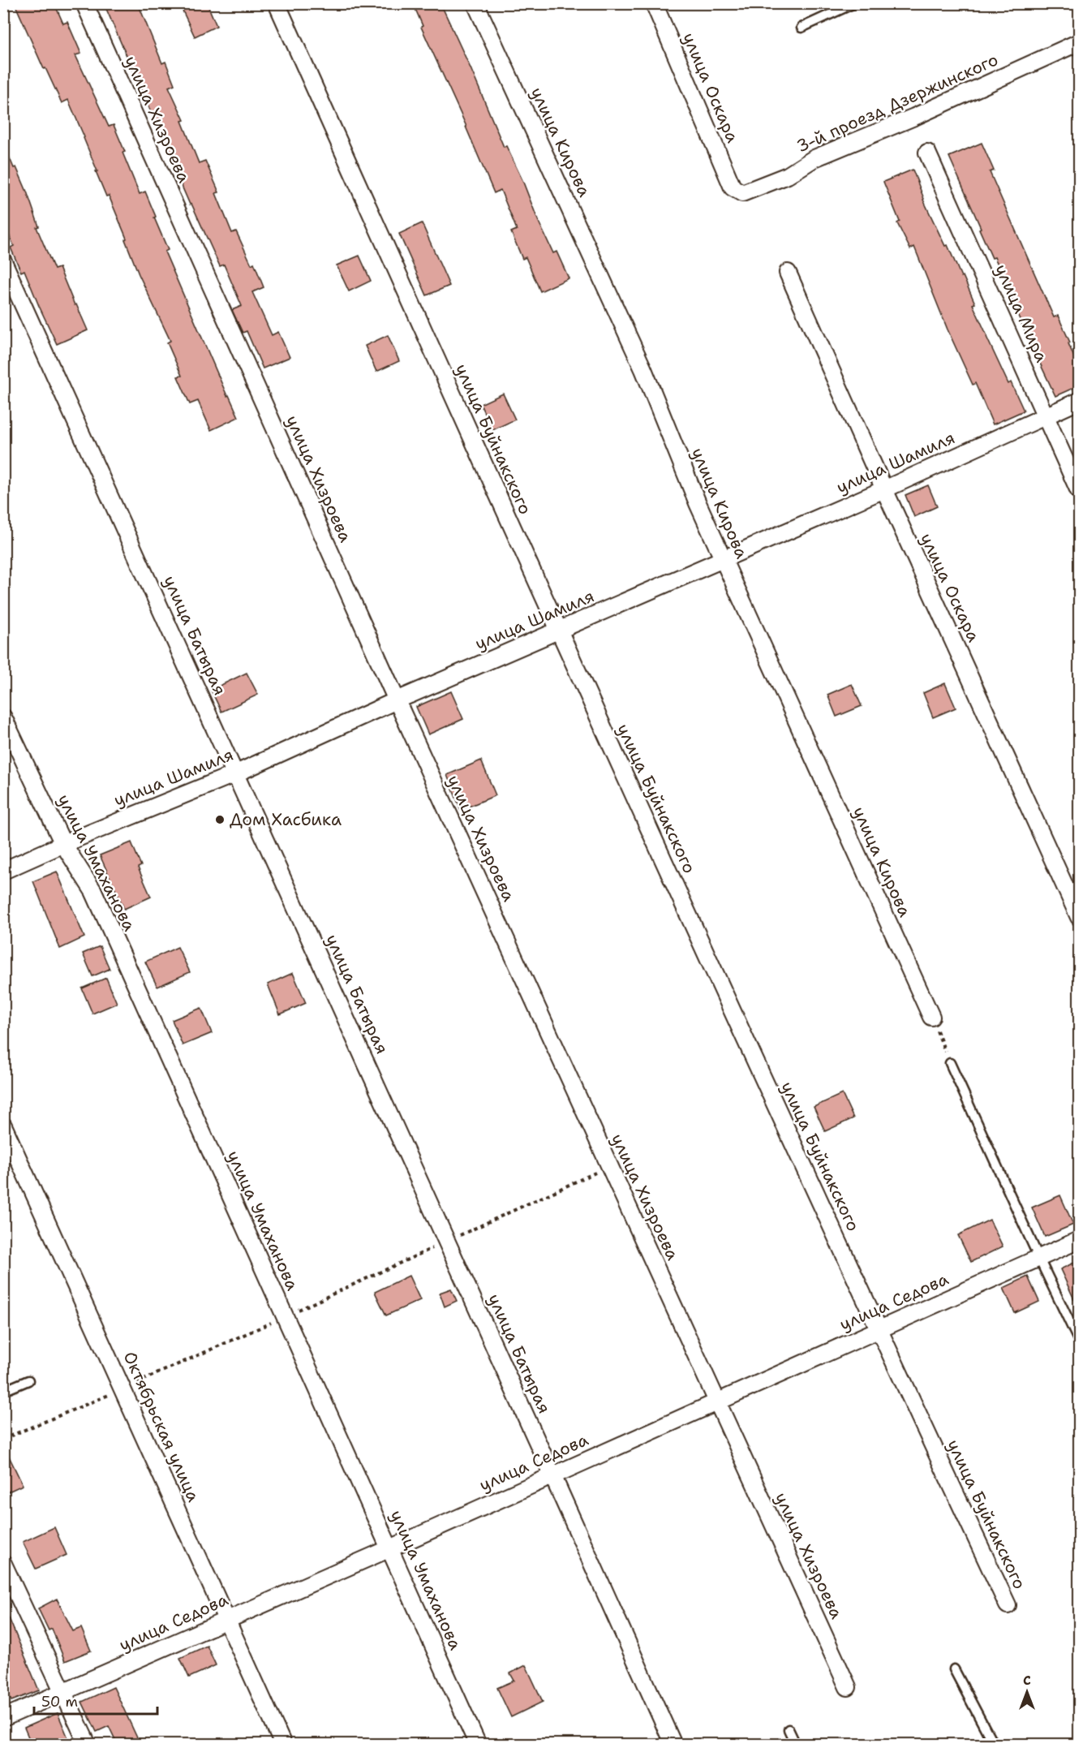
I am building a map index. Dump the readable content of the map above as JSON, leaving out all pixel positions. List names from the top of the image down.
{
  "streets": {
    "street": [
      "улица Оскара",
      "3-й проезд Дзержинского",
      "улица Хизроева",
      "улица Кирова",
      "улица Мира",
      "улица Буйнакского",
      "улица Шамиля",
      "улица Батырая",
      "улица Умаханова",
      "улица Седова",
      "Октябрьская улица"
    ]
  },
  "crossings": [
    ["улица Оскара", "3-й проезд Дзержинского"],
    ["улица Оскара", "улица Шамиля"],
    ["улица Хизроева", "улица Шамиля"],
    ["улица Хизроева", "улица Седова"],
    ["улица Кирова", "улица Шамиля"],
    ["улица Мира", "улица Шамиля"],
    ["улица Буйнакского", "улица Шамиля"],
    ["улица Буйнакского", "улица Седова"],
    ["улица Шамиля", "улица Батырая"],
    ["улица Шамиля", "улица Умаханова"],
    ["улица Батырая", "улица Седова"],
    ["улица Умаханова", "улица Седова"],
    ["улица Седова", "Октябрьская улица"]
  ],
  "places": ["Дом Хасбика"],
  "scale_bar": "50 m",
  "north": "top"
}
